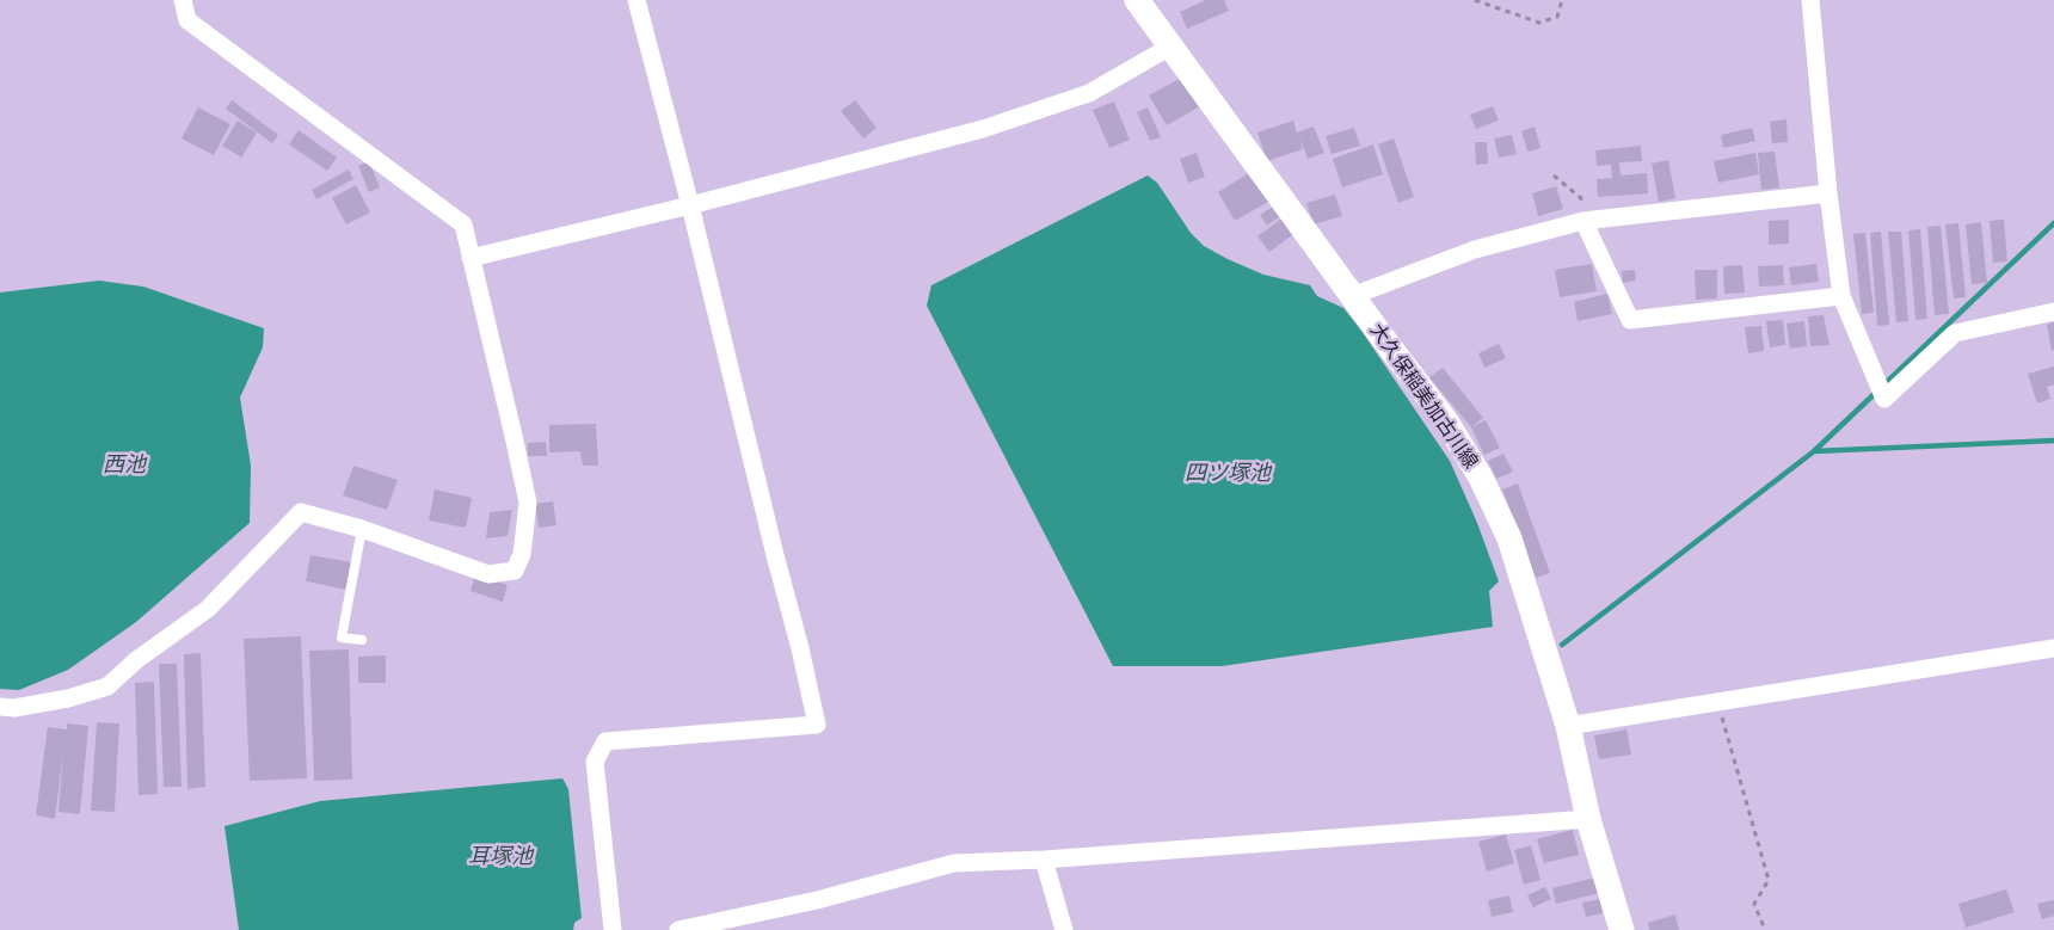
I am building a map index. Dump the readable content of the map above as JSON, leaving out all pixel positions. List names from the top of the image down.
{
  "streets": {
    "main road": ["大久保稲美加古川線"]
  },
  "water": ["西池", "四ツ塚池", "耳塚池"]
}
